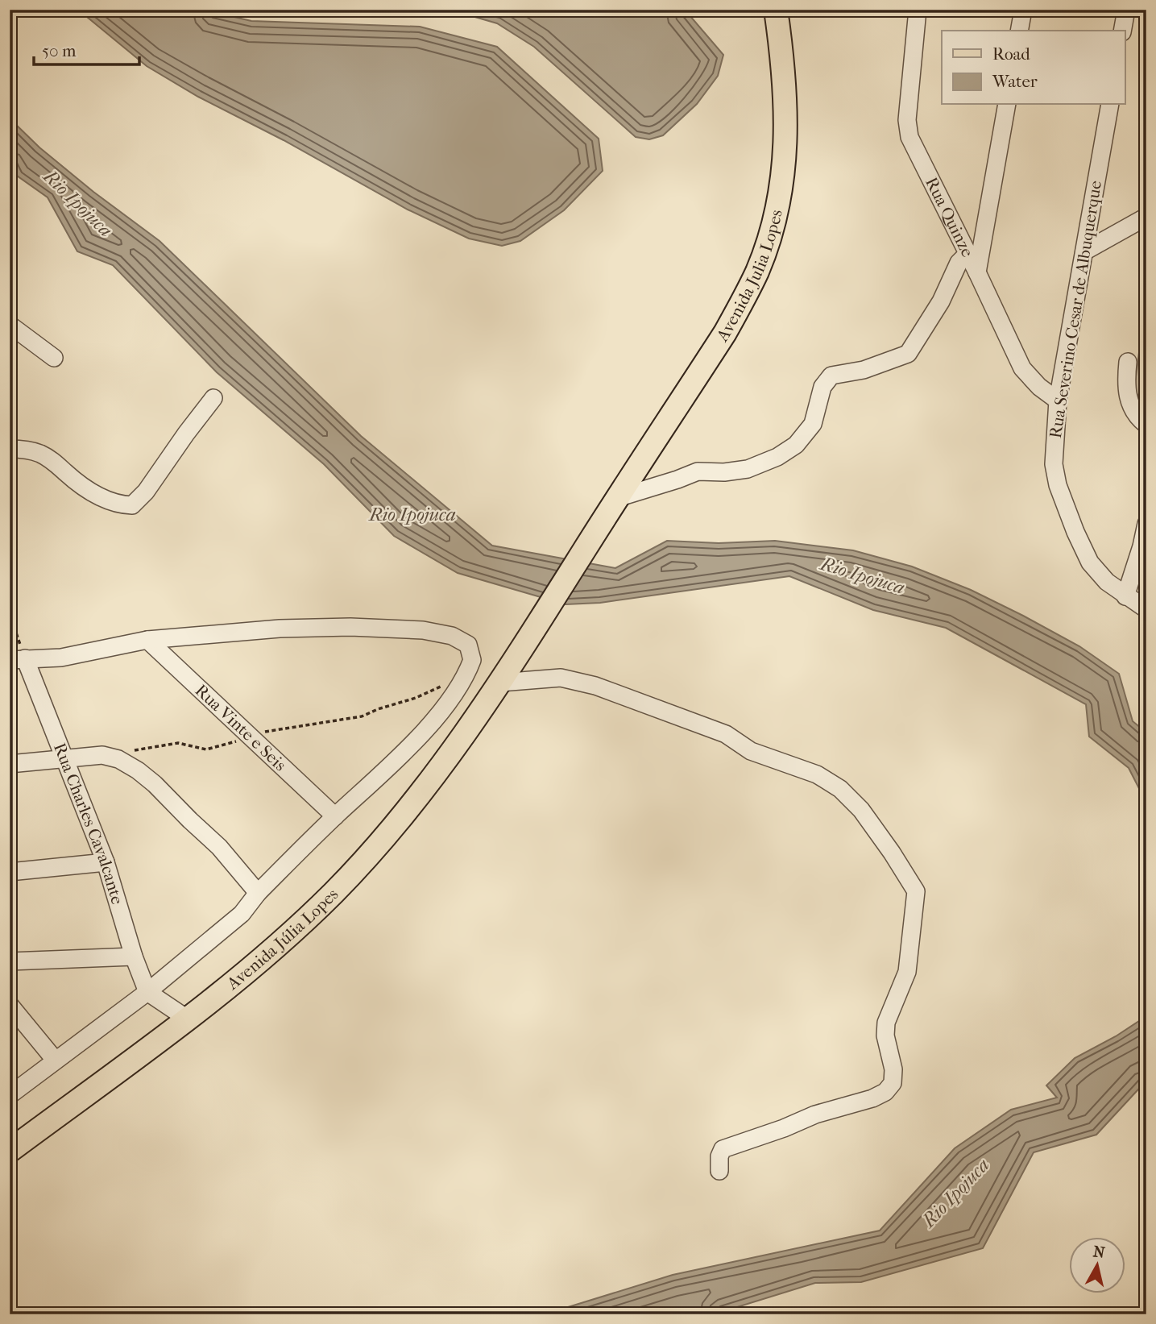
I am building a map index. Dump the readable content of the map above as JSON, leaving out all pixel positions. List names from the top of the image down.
{
  "streets": {
    "main road": ["Avenida Julia Lopes", "Avenida Júlia Lopes"],
    "street": [
      "Rua Quinze",
      "Rua Severino Cesar de Albuquerque",
      "Rua Vinte e Seis",
      "Rua Charles Cavalcante"
    ]
  },
  "crossings": [
    ["Rua Quinze", "Rua Severino Cesar de Albuquerque"],
    ["Avenida Julia Lopes", "Avenida Júlia Lopes"]
  ],
  "water": ["Rio Ipojuca"],
  "legend": ["Road", "Water"],
  "scale_bar": "50 m",
  "north": "top"
}
